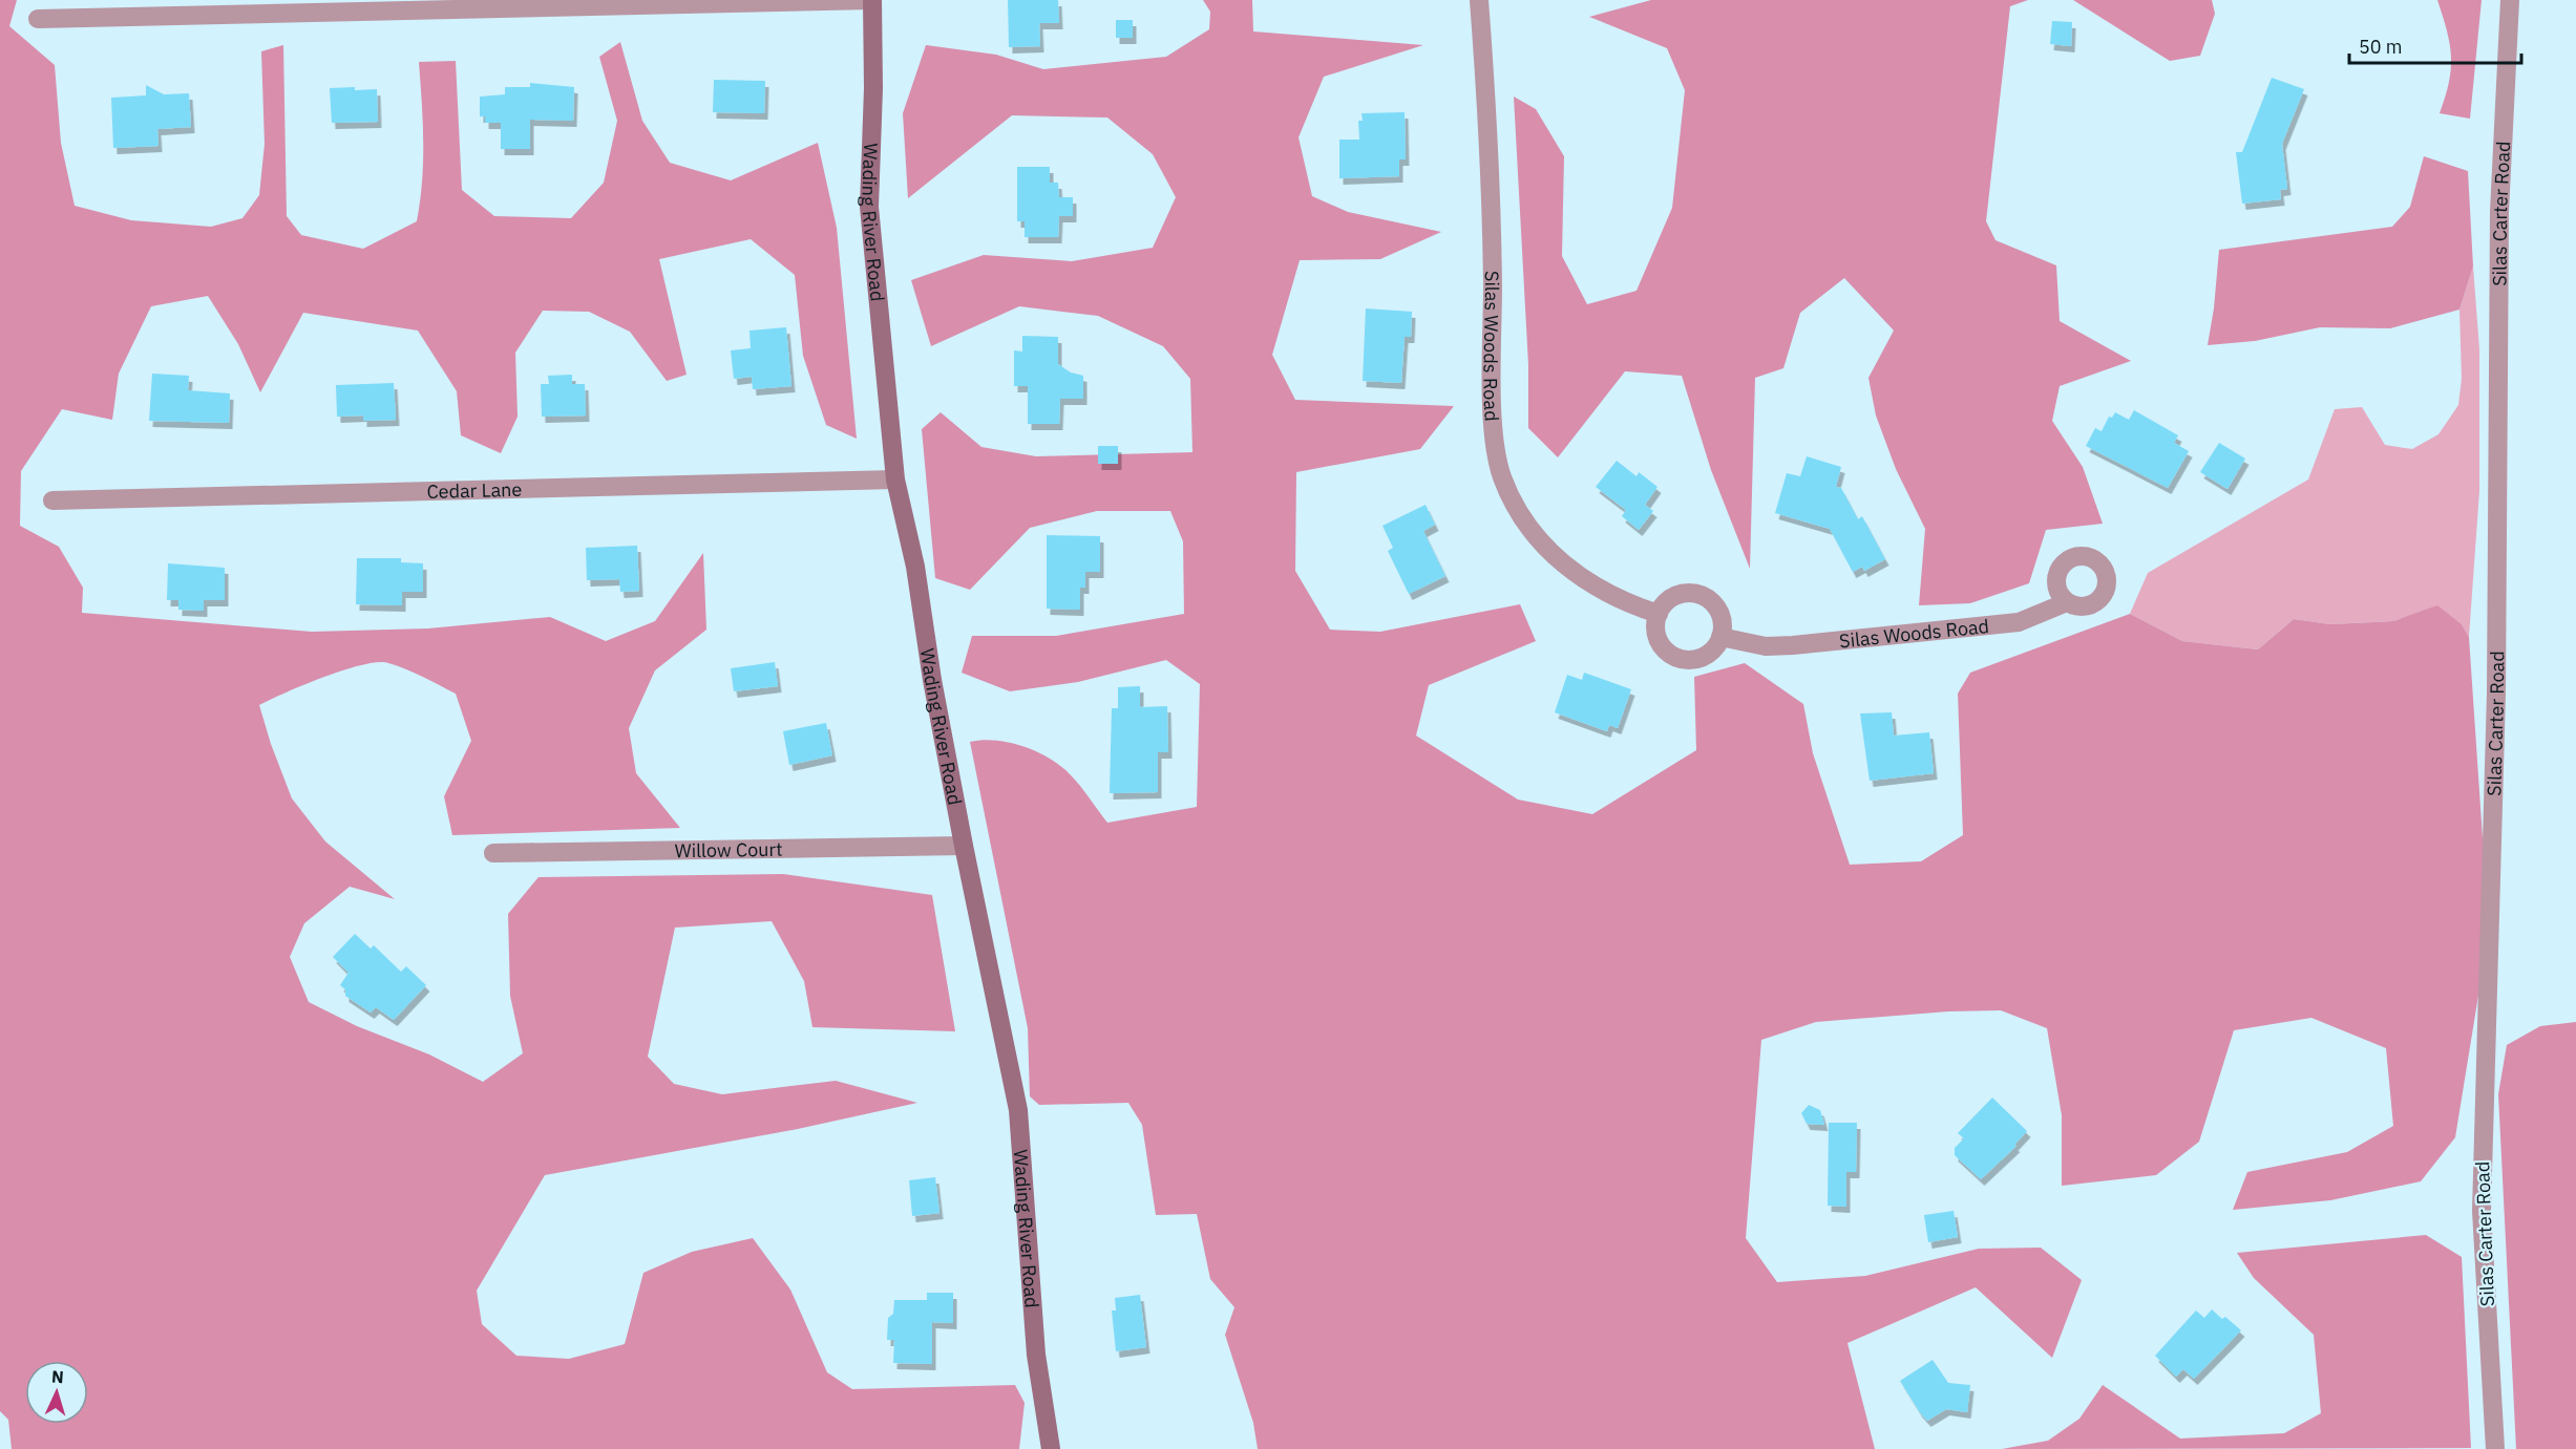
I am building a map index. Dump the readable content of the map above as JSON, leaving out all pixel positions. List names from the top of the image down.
{
  "streets": {
    "main road": ["Wading River Road"],
    "street": [
      "Silas Carter Road",
      "Silas Woods Road",
      "Cedar Lane",
      "Willow Court"
    ]
  },
  "crossings": [
    ["Wading River Road", "Cedar Lane"],
    ["Wading River Road", "Willow Court"]
  ],
  "scale_bar": "50 m",
  "north": "top"
}
